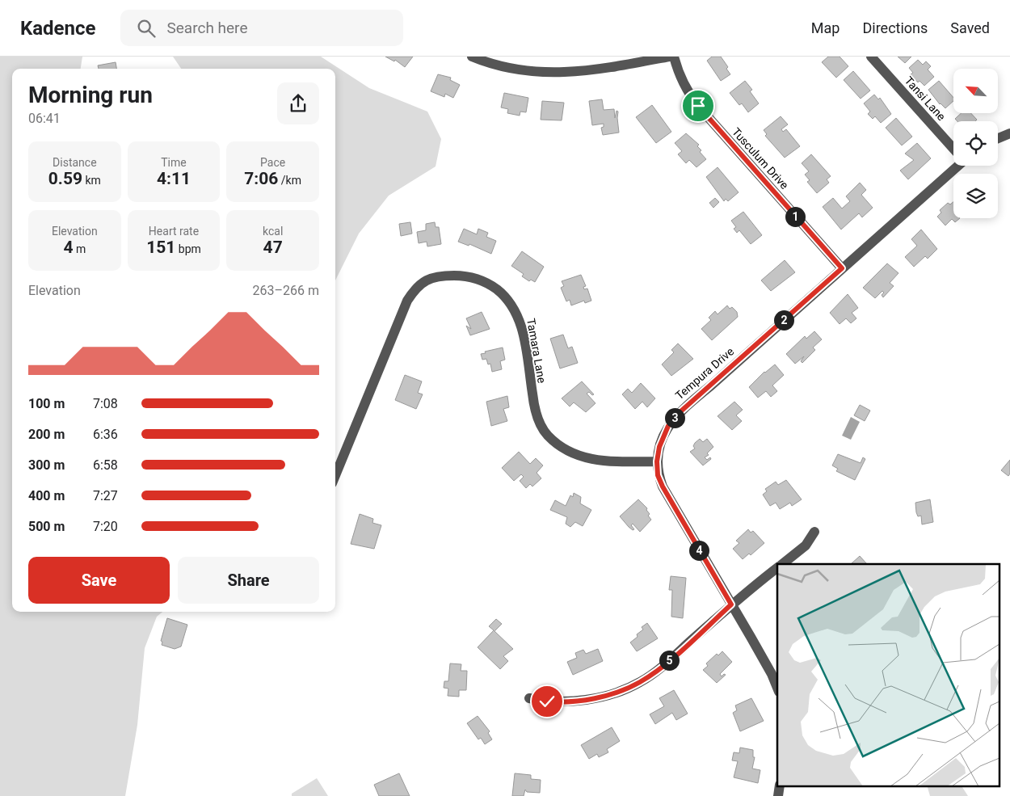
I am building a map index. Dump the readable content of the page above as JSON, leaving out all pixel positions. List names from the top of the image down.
{
  "streets": {
    "street": [
      "Tansi Lane",
      "Tusculum Drive",
      "Tamara Lane",
      "Tempura Drive"
    ]
  },
  "crossings": [
    ["Tusculum Drive", "Tempura Drive"],
    ["Tamara Lane", "Tempura Drive"]
  ],
  "north": "top left",
  "page": {
    "header": "Kadence",
    "search": "Search here",
    "nav": ["Map", "Directions", "Saved"],
    "heading": ["Morning run", "06:41"],
    "stats": [
      ["Distance", "0.59 km"],
      ["Time", "4:11"],
      ["Pace", "7:06 /km"],
      ["Elevation", "4 m"],
      ["Heart rate", "151 bpm"],
      ["kcal", "47"]
    ],
    "pins": [
      "1",
      "2",
      "3",
      "4",
      "5"
    ],
    "chart": ["Elevation", "263–266 m"],
    "list": [
      {
        "name": "100 m",
        "note": "7:08"
      },
      {
        "name": "200 m",
        "note": "6:36"
      },
      {
        "name": "300 m",
        "note": "6:58"
      },
      {
        "name": "400 m",
        "note": "7:27"
      },
      {
        "name": "500 m",
        "note": "7:20"
      }
    ],
    "buttons": ["Save", "Share"]
  }
}
